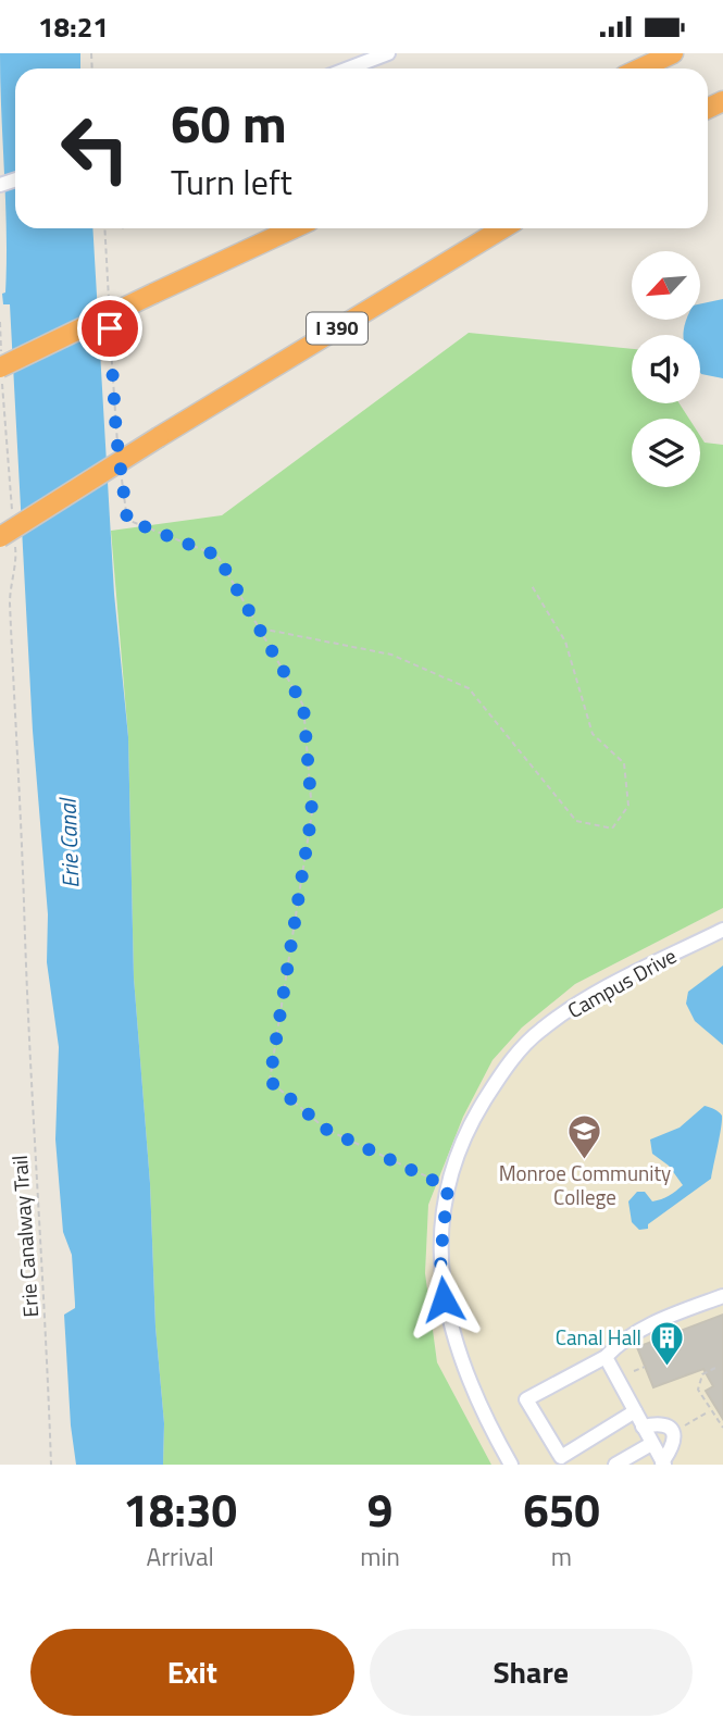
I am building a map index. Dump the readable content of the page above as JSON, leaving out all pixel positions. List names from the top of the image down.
{
  "streets": {
    "highway": ["I 390"],
    "street": ["Campus Drive"],
    "path": ["Erie Canalway Trail"]
  },
  "crossings": [
    ["I 390", "Erie Canalway Trail"]
  ],
  "water": ["Erie Canal"],
  "places": {
    "school or university": ["Monroe Community College"],
    "building": ["Canal Hall"]
  },
  "north": "bottom left",
  "page": {
    "status": "18:21",
    "turn": ["60 m", "Turn left"],
    "eta": [
      "18:30",
      "Arrival",
      "9",
      "min",
      "650",
      "m"
    ],
    "buttons": ["Exit", "Share"]
  }
}
